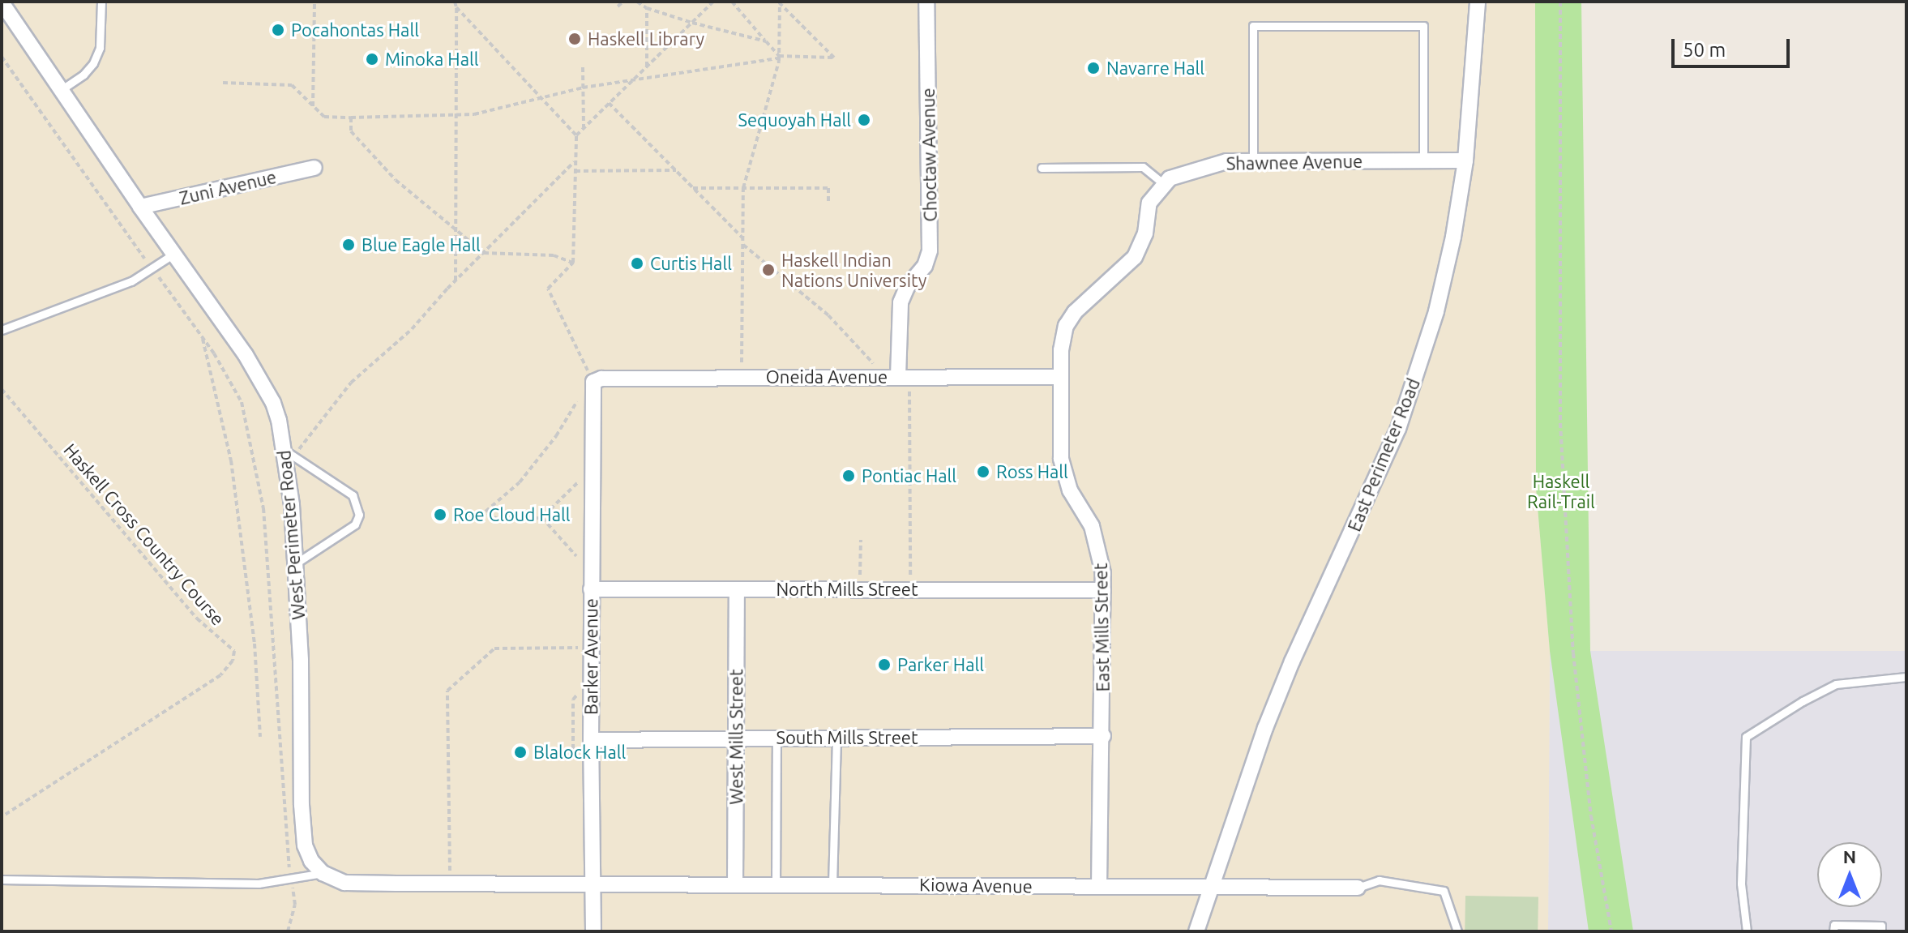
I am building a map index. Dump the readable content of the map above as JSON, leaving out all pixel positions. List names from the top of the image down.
{
  "streets": {
    "street": [
      "Choctaw Avenue",
      "Shawnee Avenue",
      "Zuni Avenue",
      "Oneida Avenue",
      "East Perimeter Road",
      "West Perimeter Road",
      "North Mills Street",
      "East Mills Street",
      "Barker Avenue",
      "West Mills Street",
      "South Mills Street",
      "Kiowa Avenue"
    ],
    "path": ["Haskell Cross Country Course"]
  },
  "crossings": [
    ["Choctaw Avenue", "Oneida Avenue"],
    ["Shawnee Avenue", "East Perimeter Road"],
    ["Zuni Avenue", "West Perimeter Road"],
    ["Oneida Avenue", "East Mills Street"],
    ["Oneida Avenue", "Barker Avenue"],
    ["East Perimeter Road", "Kiowa Avenue"],
    ["North Mills Street", "East Mills Street"],
    ["North Mills Street", "Barker Avenue"],
    ["North Mills Street", "West Mills Street"],
    ["East Mills Street", "South Mills Street"],
    ["East Mills Street", "Kiowa Avenue"],
    ["Barker Avenue", "South Mills Street"],
    ["Barker Avenue", "Kiowa Avenue"],
    ["West Mills Street", "South Mills Street"],
    ["West Mills Street", "Kiowa Avenue"]
  ],
  "parks": ["Haskell Rail-Trail"],
  "places": [
    "Pocahontas Hall",
    "Haskell Library",
    "Minoka Hall",
    "Navarre Hall",
    "Sequoyah Hall",
    "Blue Eagle Hall",
    "Curtis Hall",
    "Haskell Indian Nations University",
    "Ross Hall",
    "Pontiac Hall",
    "Roe Cloud Hall",
    "Parker Hall",
    "Blalock Hall"
  ],
  "scale_bar": "50 m",
  "north": "top"
}
